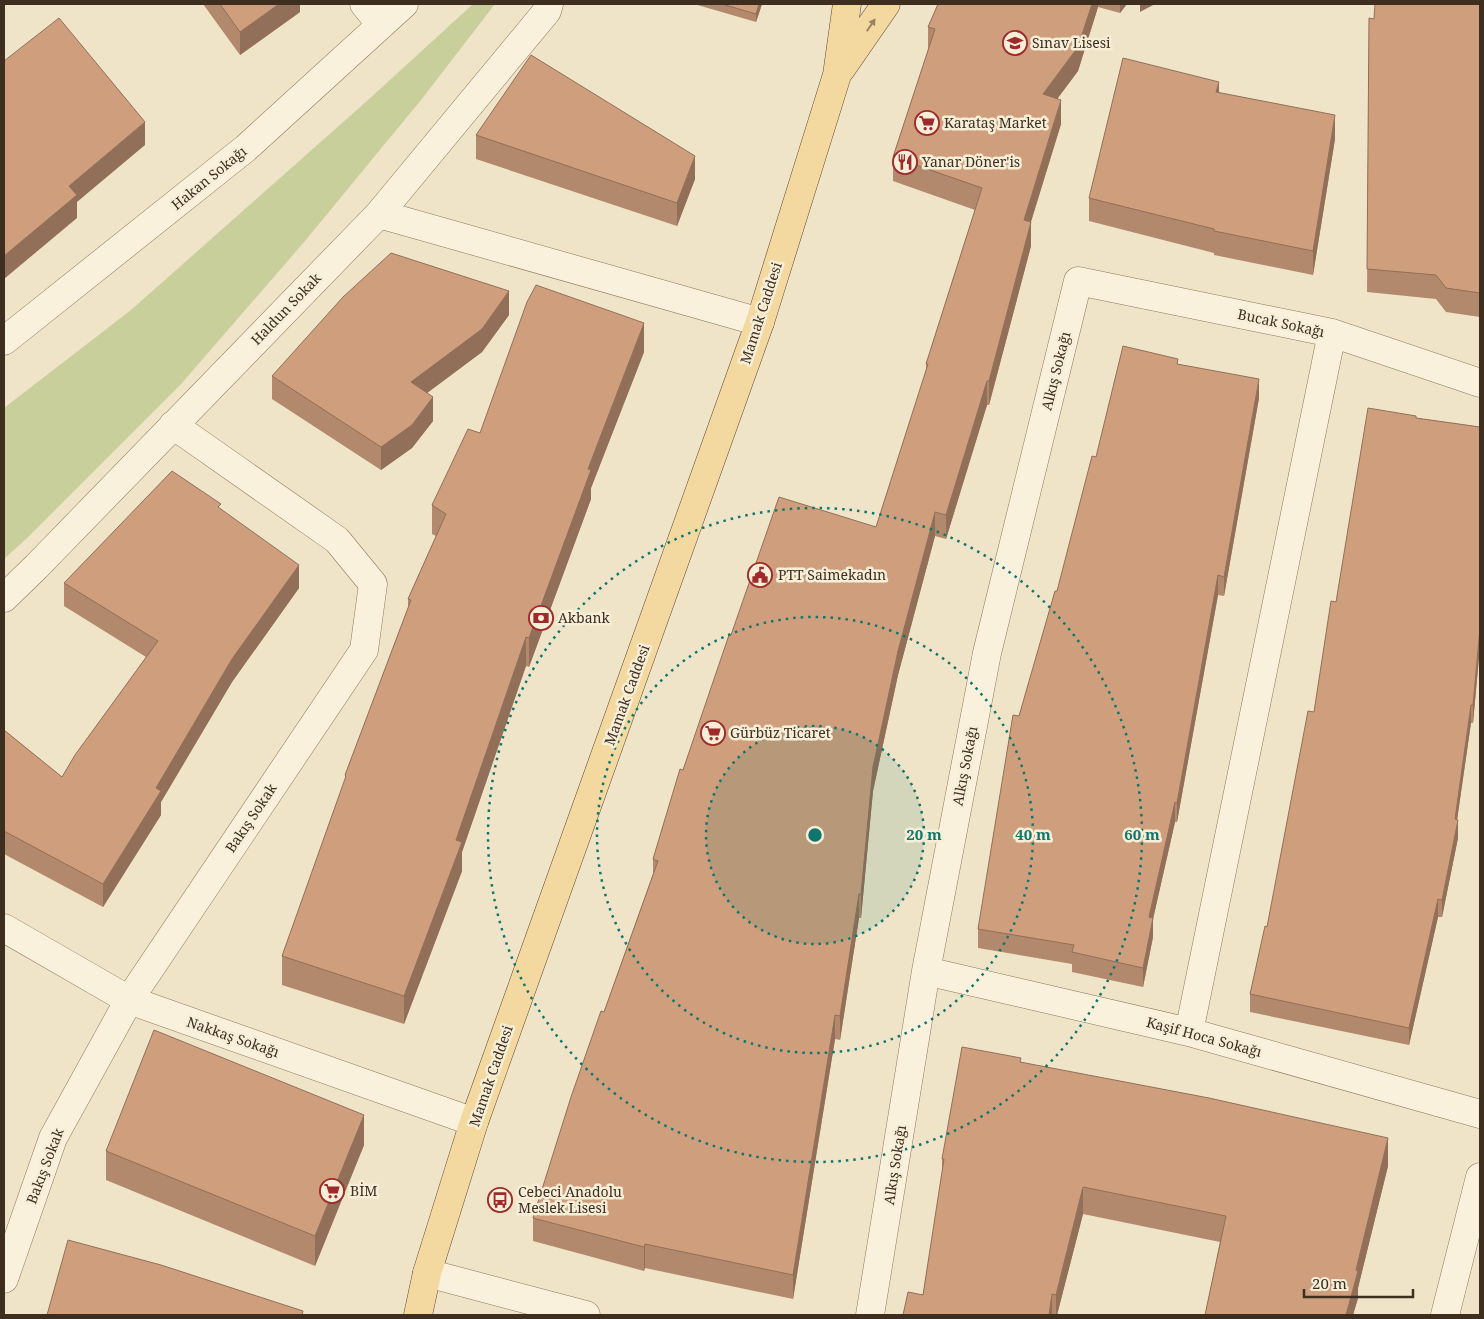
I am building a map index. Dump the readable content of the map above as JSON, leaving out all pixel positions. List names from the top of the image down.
{
  "streets": {
    "main road": ["Mamak Caddesi"],
    "street": [
      "Hakan Sokağı",
      "Haldun Sokak",
      "Bucak Sokağı",
      "Alkış Sokağı",
      "Bakış Sokak",
      "Nakkaş Sokağı",
      "Kaşif Hoca Sokağı"
    ]
  },
  "crossings": [
    ["Haldun Sokak", "Bakış Sokak"],
    ["Mamak Caddesi", "Nakkaş Sokağı"],
    ["Bucak Sokağı", "Alkış Sokağı"],
    ["Alkış Sokağı", "Kaşif Hoca Sokağı"],
    ["Bakış Sokak", "Nakkaş Sokağı"]
  ],
  "places": {
    "school or university": ["Sınav Lisesi"],
    "supermarket": ["Karataş Market", "Gürbüz Ticaret", "BİM"],
    "restaurant": ["Yanar Döner'is"],
    "public building": ["PTT Saimekadın"],
    "bank": ["Akbank"],
    "bus stop": ["Cebeci Anadolu Meslek Lisesi"]
  },
  "scale_bar": "20 m",
  "rings": ["20 m", "40 m", "60 m"]
}
